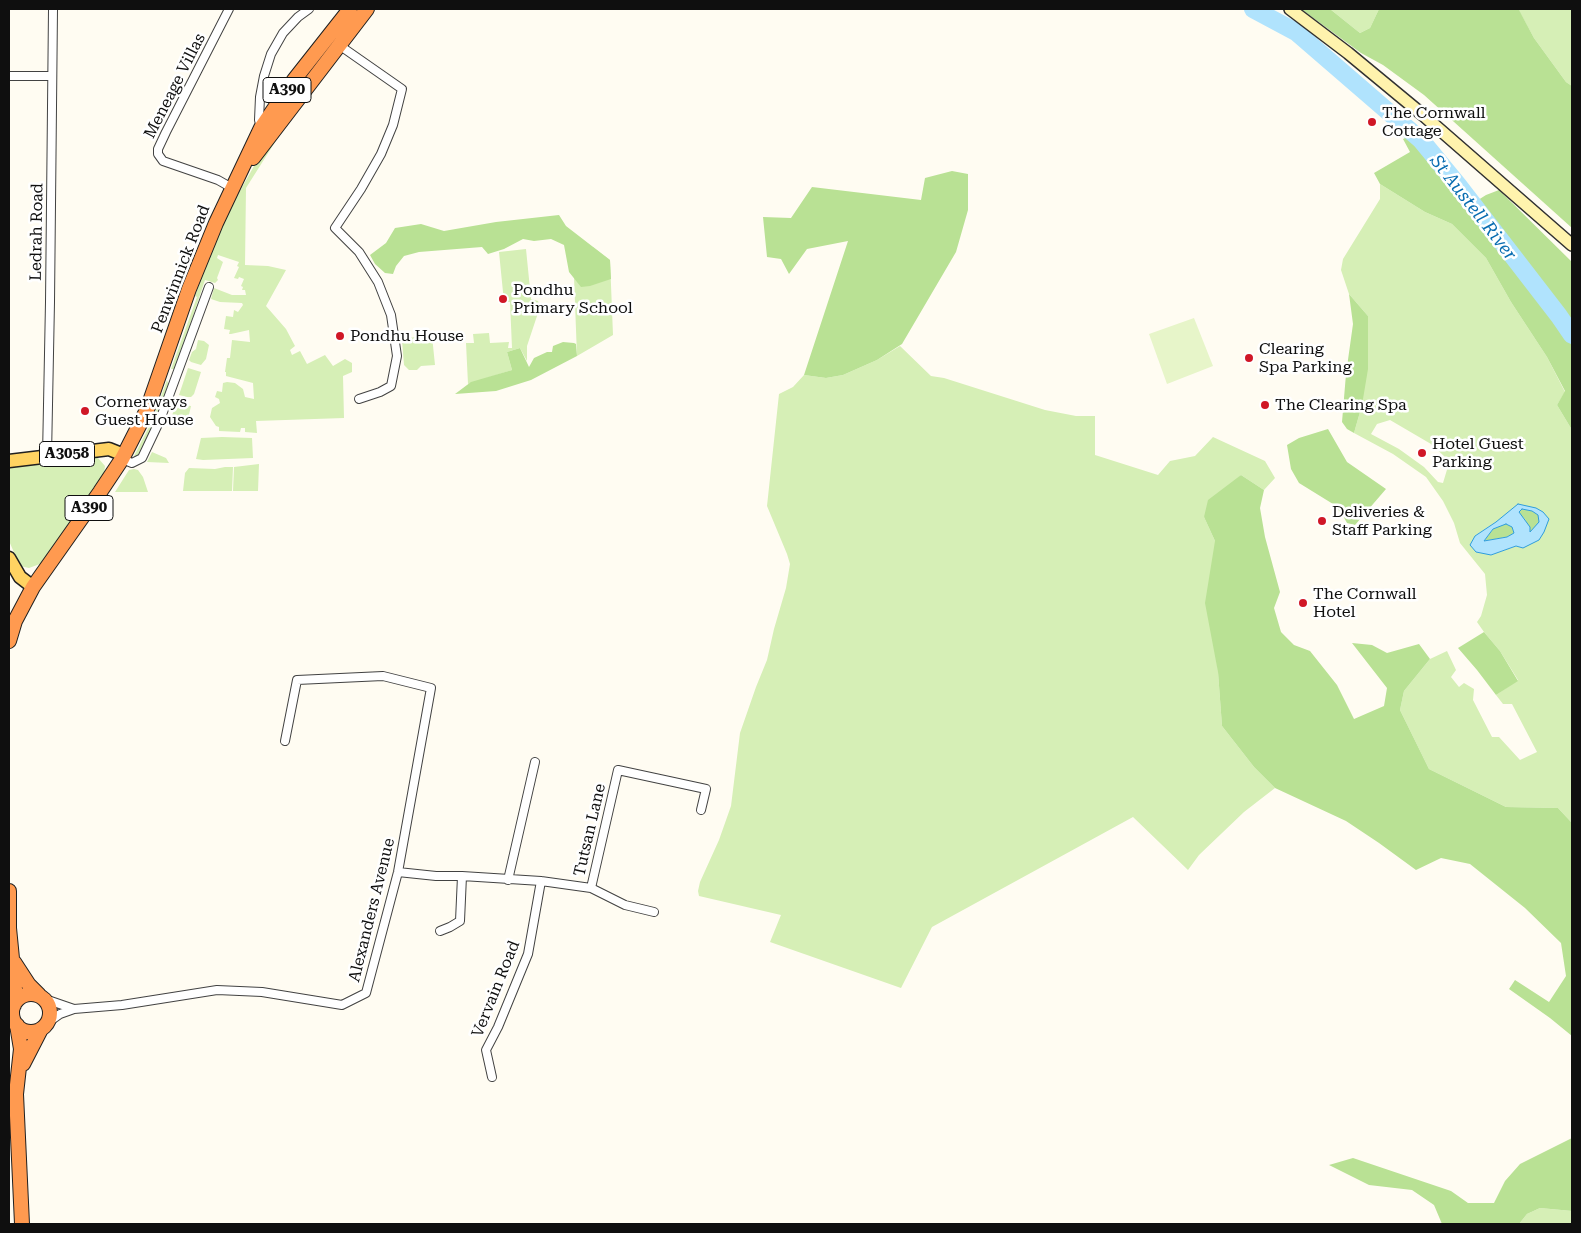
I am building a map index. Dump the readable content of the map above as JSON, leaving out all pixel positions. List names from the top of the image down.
{
  "streets": {
    "highway": ["A390", "Penwinnick Road"],
    "main road": ["A3058"],
    "street": [
      "Meneage Villas",
      "Ledrah Road",
      "Tutsan Lane",
      "Alexanders Avenue",
      "Vervain Road"
    ]
  },
  "crossings": [
    ["Meneage Villas", "Penwinnick Road"],
    ["A390", "Penwinnick Road"],
    ["Ledrah Road", "A3058"],
    ["Penwinnick Road", "A3058"],
    ["Tutsan Lane", "Alexanders Avenue"],
    ["Tutsan Lane", "Vervain Road"]
  ],
  "water": ["St Austell River"],
  "places": [
    "The Cornwall Cottage",
    "Pondhu Primary School",
    "Pondhu House",
    "Clearing Spa Parking",
    "The Clearing Spa",
    "Cornerways Guest House",
    "Hotel Guest Parking",
    "Deliveries & Staff Parking",
    "The Cornwall Hotel"
  ]
}
